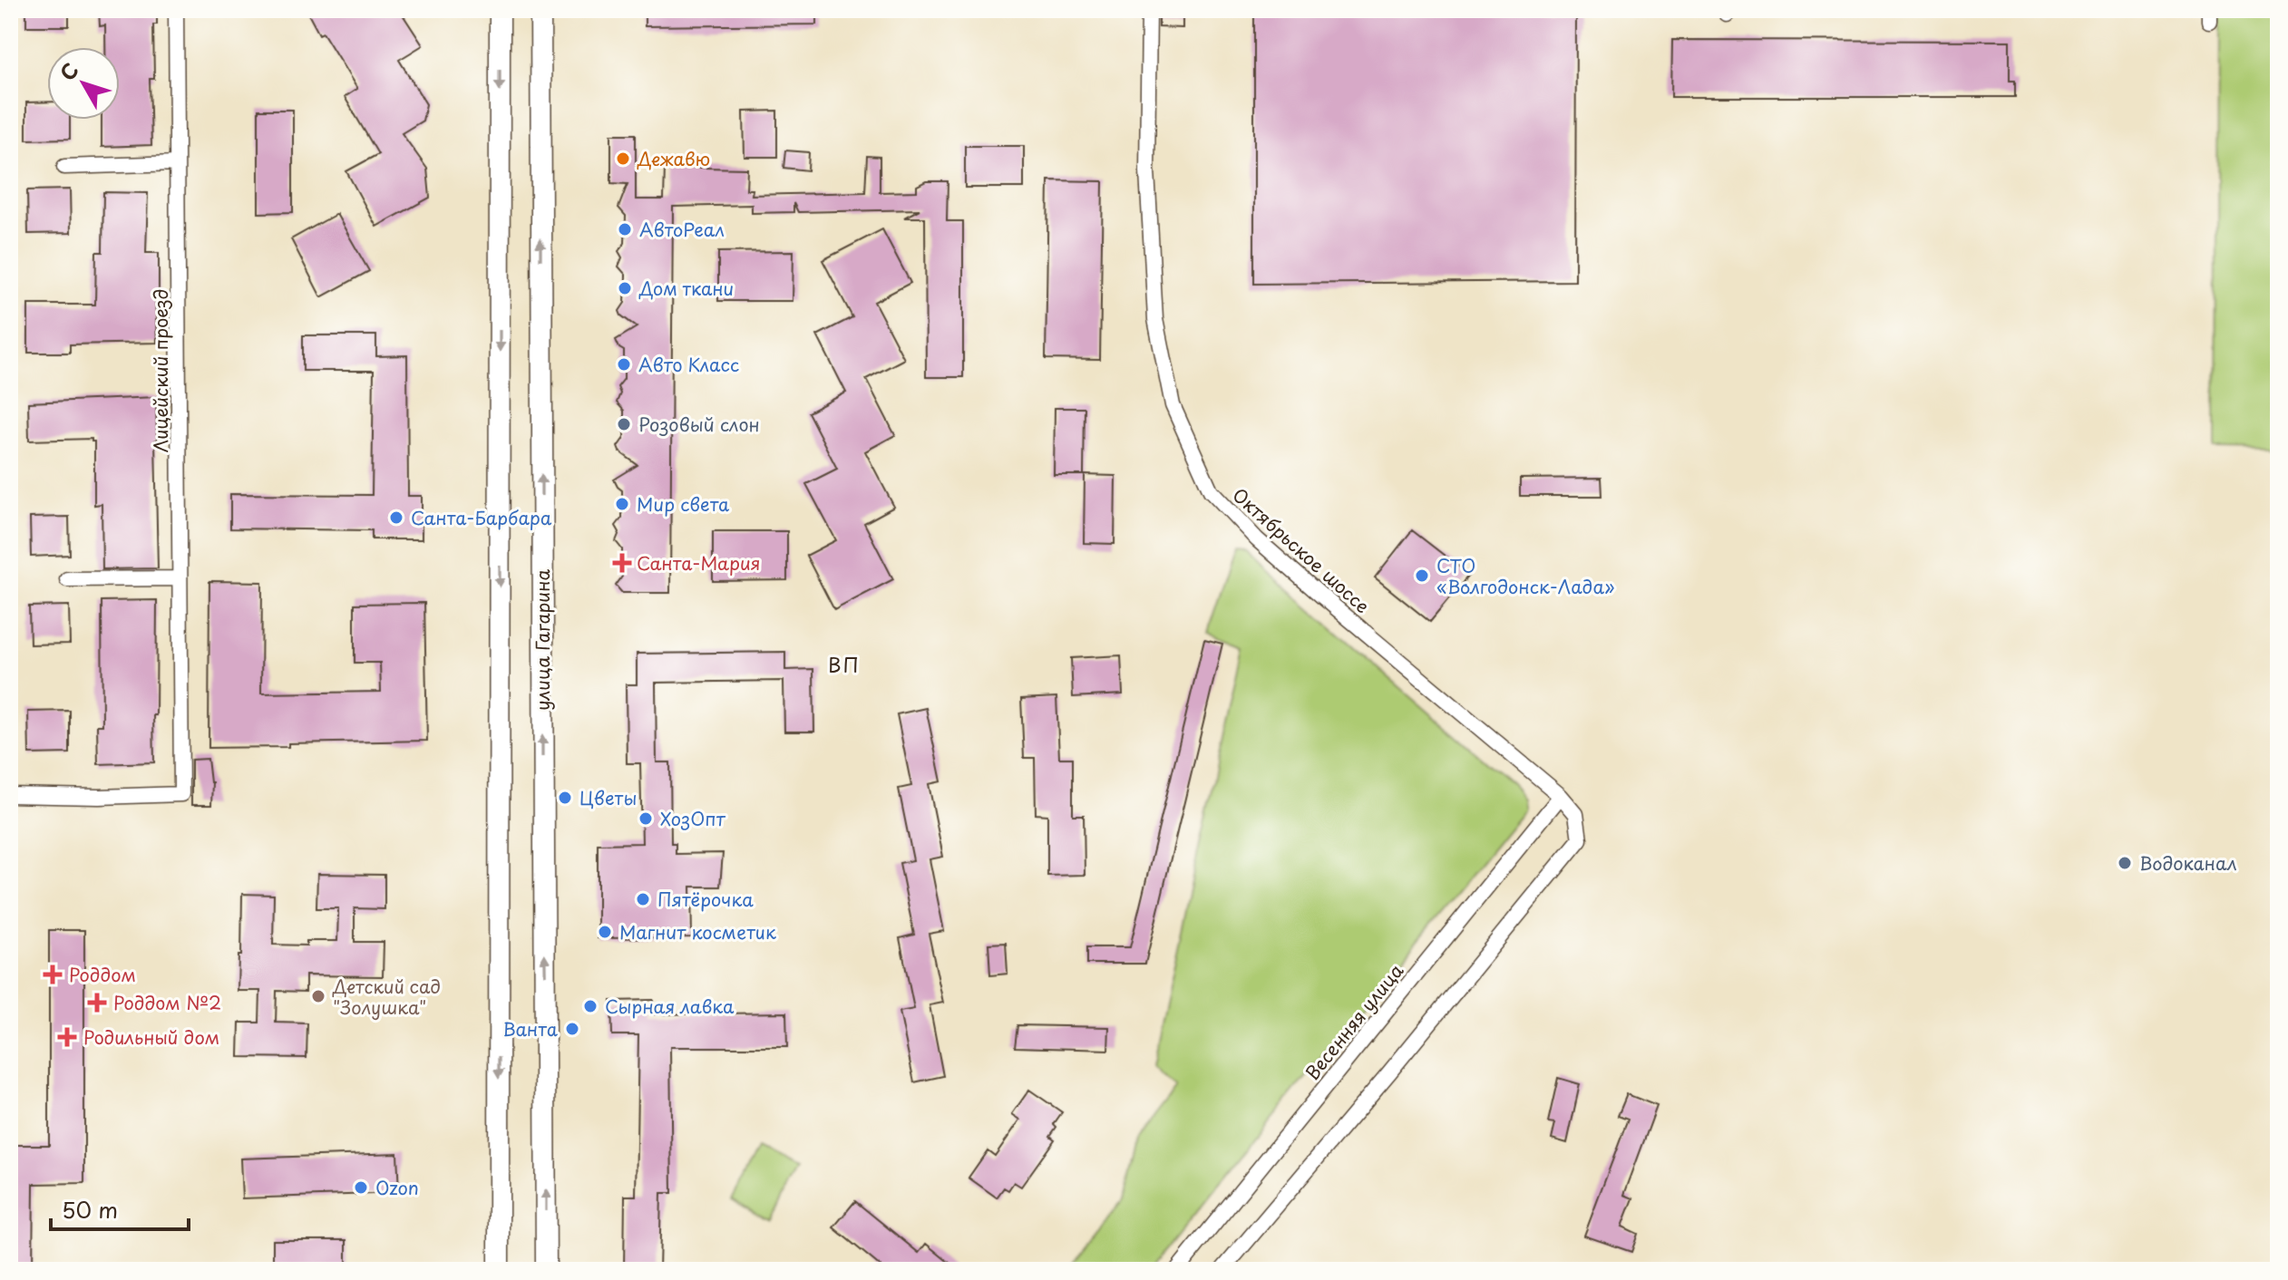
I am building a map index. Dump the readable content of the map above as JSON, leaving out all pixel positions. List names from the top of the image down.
{
  "streets": {
    "street": [
      "Лицейский проезд",
      "Октябрьское шоссе",
      "улица Гагарина",
      "Весенняя улица"
    ]
  },
  "crossings": [
    ["Октябрьское шоссе", "Весенняя улица"]
  ],
  "districts": ["ВП"],
  "places": {
    "other": [
      "Дежавю",
      "АвтоРеал",
      "Дом ткани",
      "Авто Класс",
      "Розовый слон",
      "Мир света",
      "Санта-Барбара",
      "СТО «Волгодонск-Лада»",
      "Цветы",
      "ХозОпт",
      "Водоканал",
      "Пятёрочка",
      "Магнит косметик",
      "Детский сад \"Золушка\"",
      "Сырная лавка",
      "Ванта",
      "Ozon"
    ],
    "health": [
      "Санта-Мария",
      "Роддом",
      "Роддом №2",
      "Родильный дом"
    ]
  },
  "scale_bar": "50 m",
  "north": "top left"
}
